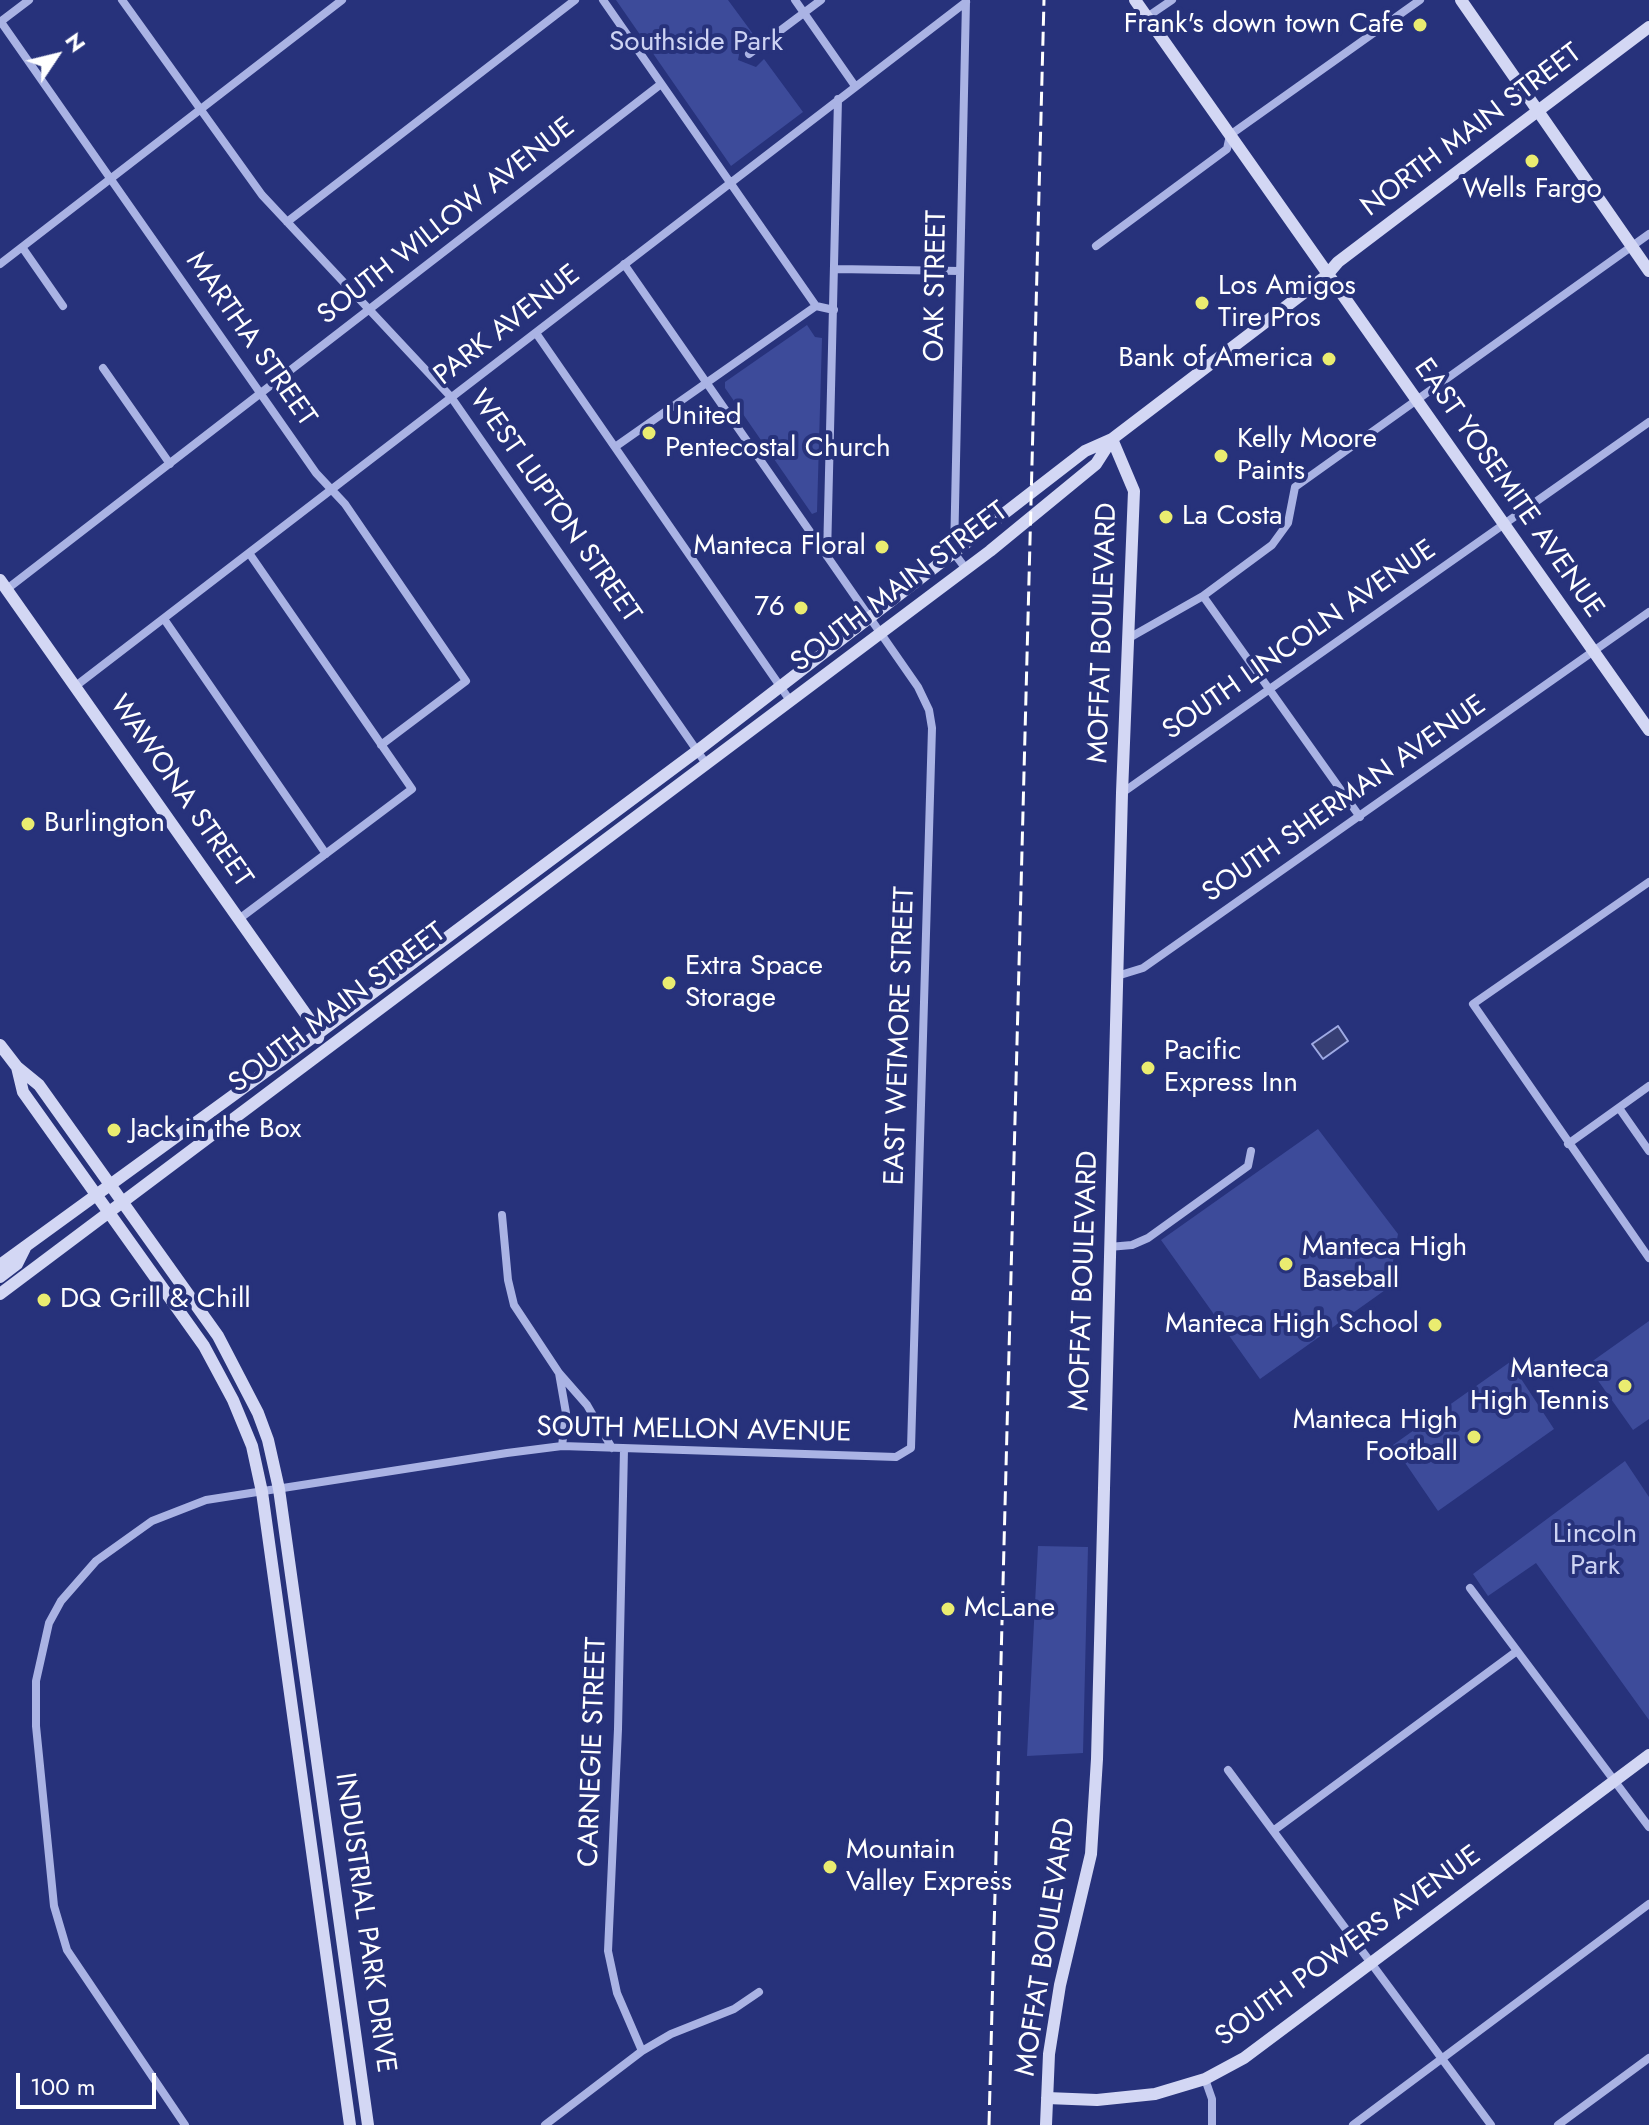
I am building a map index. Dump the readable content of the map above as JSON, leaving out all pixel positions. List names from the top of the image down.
{
  "streets": {
    "main road": [
      "NORTH MAIN STREET",
      "EAST YOSEMITE AVENUE",
      "SOUTH MAIN STREET",
      "MOFFAT BOULEVARD",
      "WAWONA STREET",
      "INDUSTRIAL PARK DRIVE",
      "SOUTH POWERS AVENUE"
    ],
    "street": [
      "SOUTH WILLOW AVENUE",
      "OAK STREET",
      "PARK AVENUE",
      "MARTHA STREET",
      "WEST LUPTON STREET",
      "SOUTH LINCOLN AVENUE",
      "SOUTH SHERMAN AVENUE",
      "EAST WETMORE STREET",
      "SOUTH MELLON AVENUE",
      "CARNEGIE STREET"
    ]
  },
  "crossings": [
    ["NORTH MAIN STREET", "EAST YOSEMITE AVENUE"],
    ["NORTH MAIN STREET", "SOUTH MAIN STREET"],
    ["SOUTH WILLOW AVENUE", "MARTHA STREET"],
    ["SOUTH WILLOW AVENUE", "WEST LUPTON STREET"],
    ["SOUTH WILLOW AVENUE", "WAWONA STREET"],
    ["OAK STREET", "PARK AVENUE"],
    ["OAK STREET", "SOUTH MAIN STREET"],
    ["PARK AVENUE", "MARTHA STREET"],
    ["PARK AVENUE", "WEST LUPTON STREET"],
    ["PARK AVENUE", "WAWONA STREET"],
    ["PARK AVENUE", "EAST WETMORE STREET"],
    ["EAST YOSEMITE AVENUE", "SOUTH MAIN STREET"],
    ["EAST YOSEMITE AVENUE", "SOUTH LINCOLN AVENUE"],
    ["EAST YOSEMITE AVENUE", "SOUTH SHERMAN AVENUE"],
    ["WEST LUPTON STREET", "SOUTH MAIN STREET"],
    ["SOUTH MAIN STREET", "MOFFAT BOULEVARD"],
    ["SOUTH MAIN STREET", "WAWONA STREET"],
    ["SOUTH MAIN STREET", "EAST WETMORE STREET"],
    ["SOUTH MAIN STREET", "INDUSTRIAL PARK DRIVE"],
    ["MOFFAT BOULEVARD", "SOUTH LINCOLN AVENUE"],
    ["MOFFAT BOULEVARD", "SOUTH SHERMAN AVENUE"],
    ["MOFFAT BOULEVARD", "SOUTH POWERS AVENUE"],
    ["EAST WETMORE STREET", "SOUTH MELLON AVENUE"],
    ["SOUTH MELLON AVENUE", "CARNEGIE STREET"],
    ["SOUTH MELLON AVENUE", "INDUSTRIAL PARK DRIVE"]
  ],
  "parks": ["Southside Park", "Lincoln Park"],
  "places": [
    "Frank's down town Cafe",
    "Wells Fargo",
    "Los Amigos Tire Pros",
    "Bank of America",
    "United Pentecostal Church",
    "Kelly Moore Paints",
    "La Costa",
    "Manteca Floral",
    "76",
    "Burlington",
    "Extra Space Storage",
    "Pacific Express Inn",
    "Jack in the Box",
    "Manteca High Baseball",
    "DQ Grill & Chill",
    "Manteca High School",
    "Manteca High Tennis",
    "Manteca High Football",
    "McLane",
    "Mountain Valley Express"
  ],
  "scale_bar": "100 m",
  "north": "top right"
}
